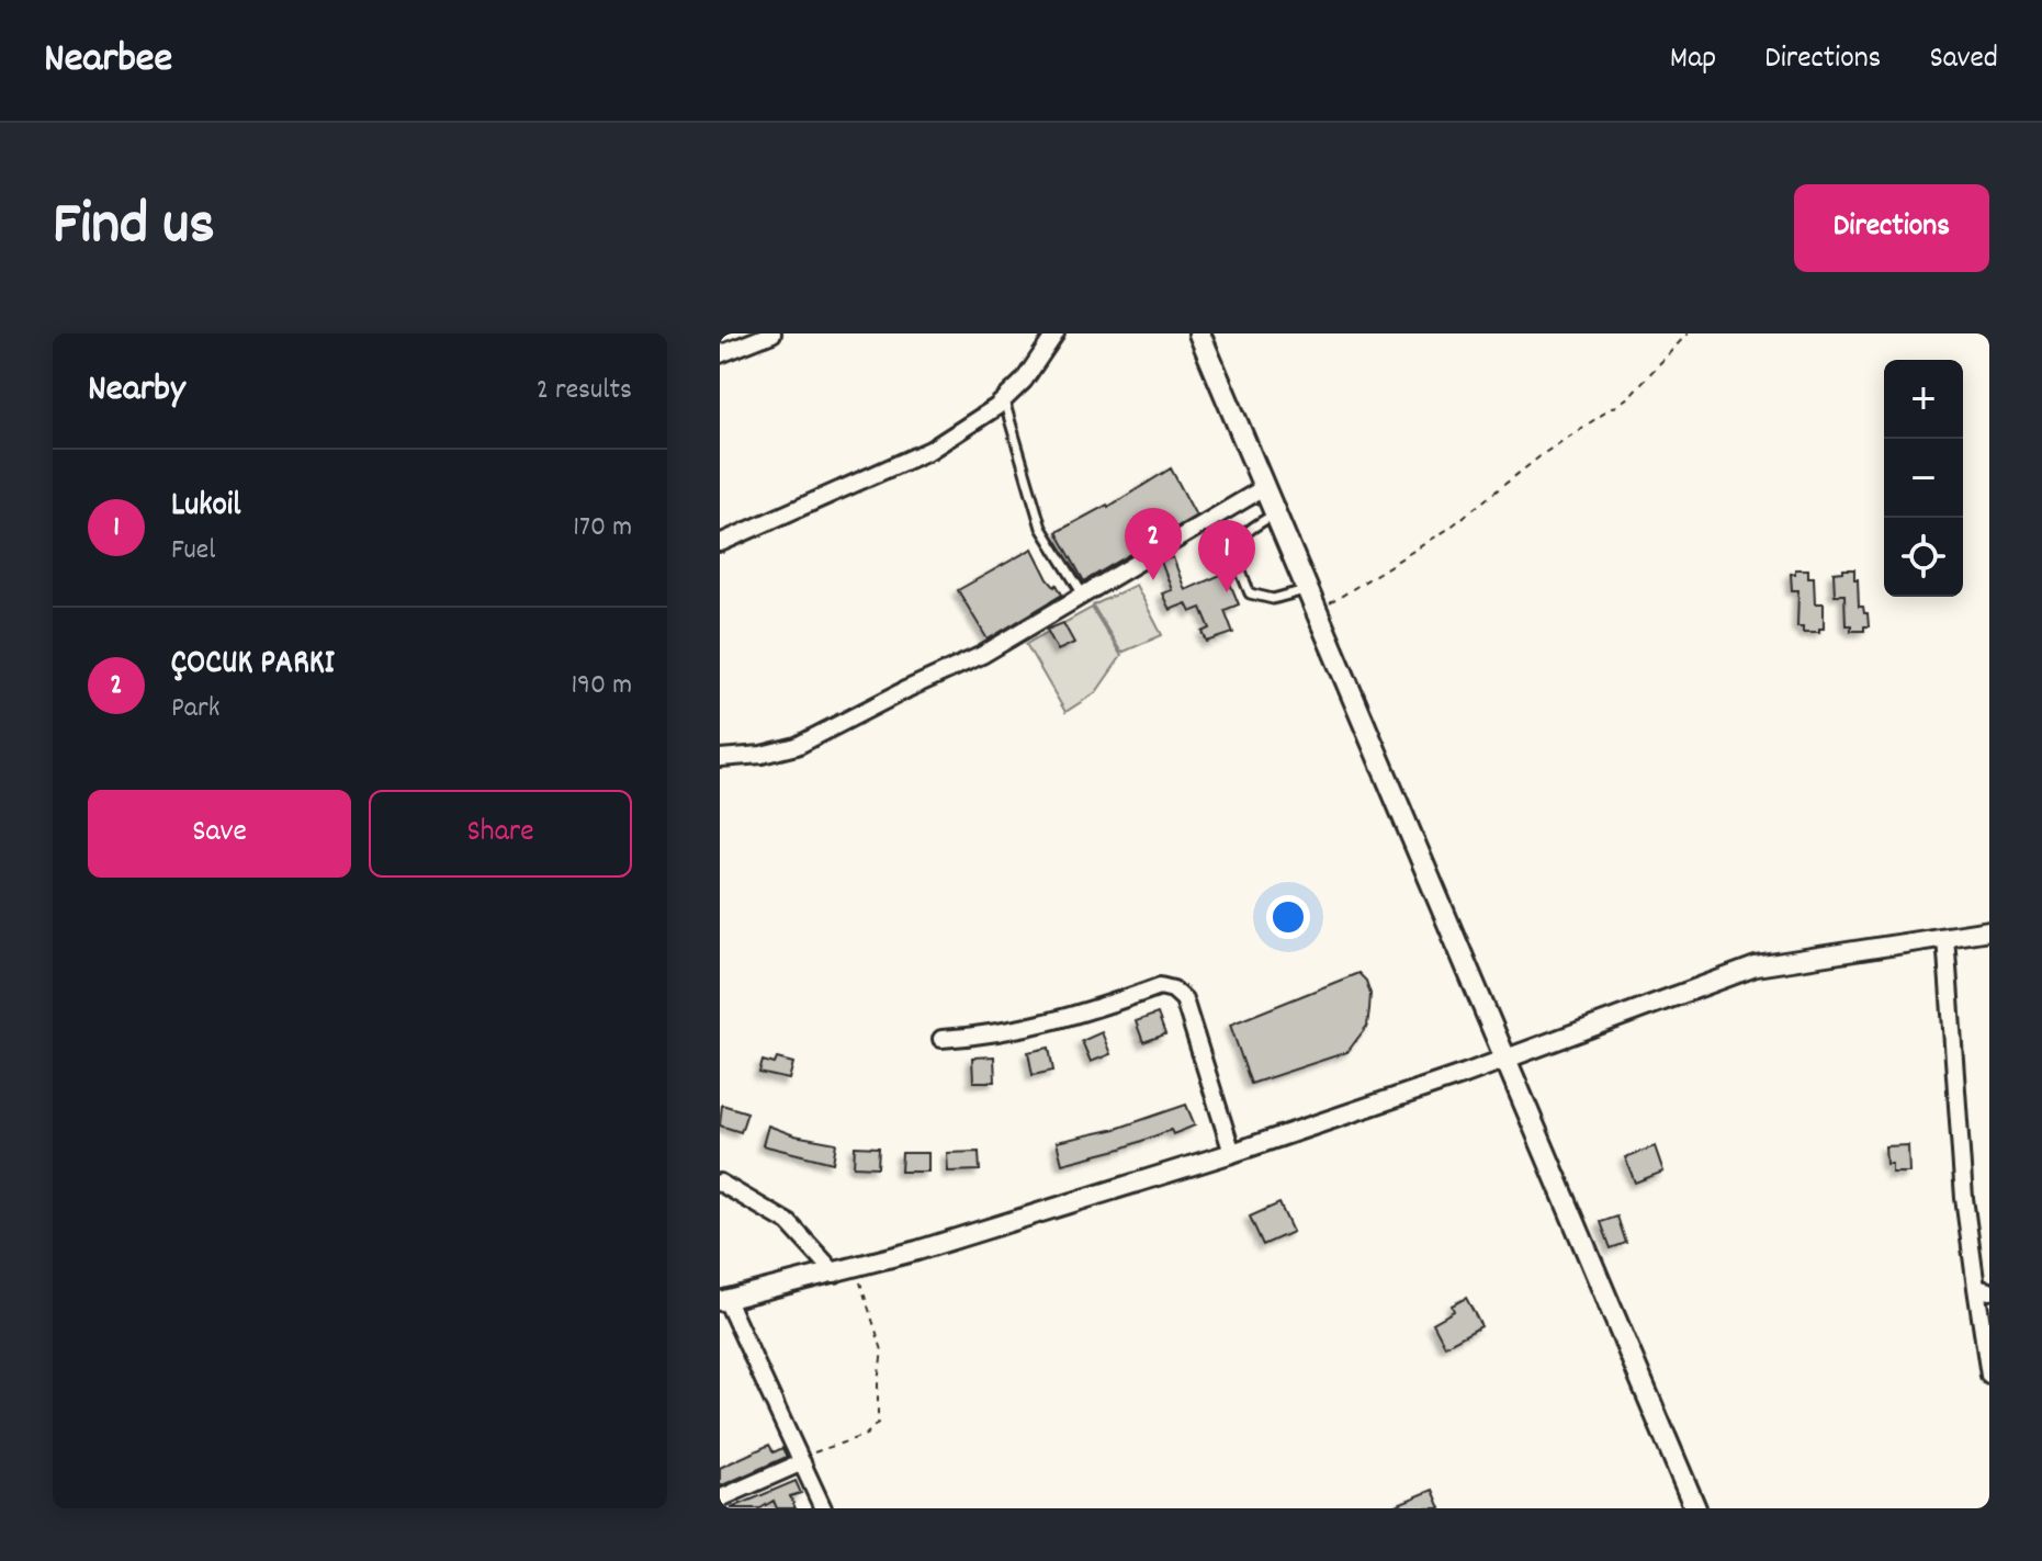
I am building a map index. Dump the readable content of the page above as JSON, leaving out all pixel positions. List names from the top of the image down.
{
  "page": {
    "header": "Nearbee",
    "nav": ["Map", "Directions", "Saved"],
    "title": "Find us",
    "buttons": [
      "Directions",
      ["Save", "Share"]
    ],
    "heading": ["Nearby", "2 results"],
    "map_buttons": ["+", "−"],
    "list": [
      {
        "mark": "1",
        "name": "Lukoil",
        "note": "Fuel",
        "value": "170 m"
      },
      {
        "mark": "2",
        "name": "ÇOCUK PARKI",
        "note": "Park",
        "value": "190 m"
      }
    ],
    "pins": ["2", "1"]
  }
}
